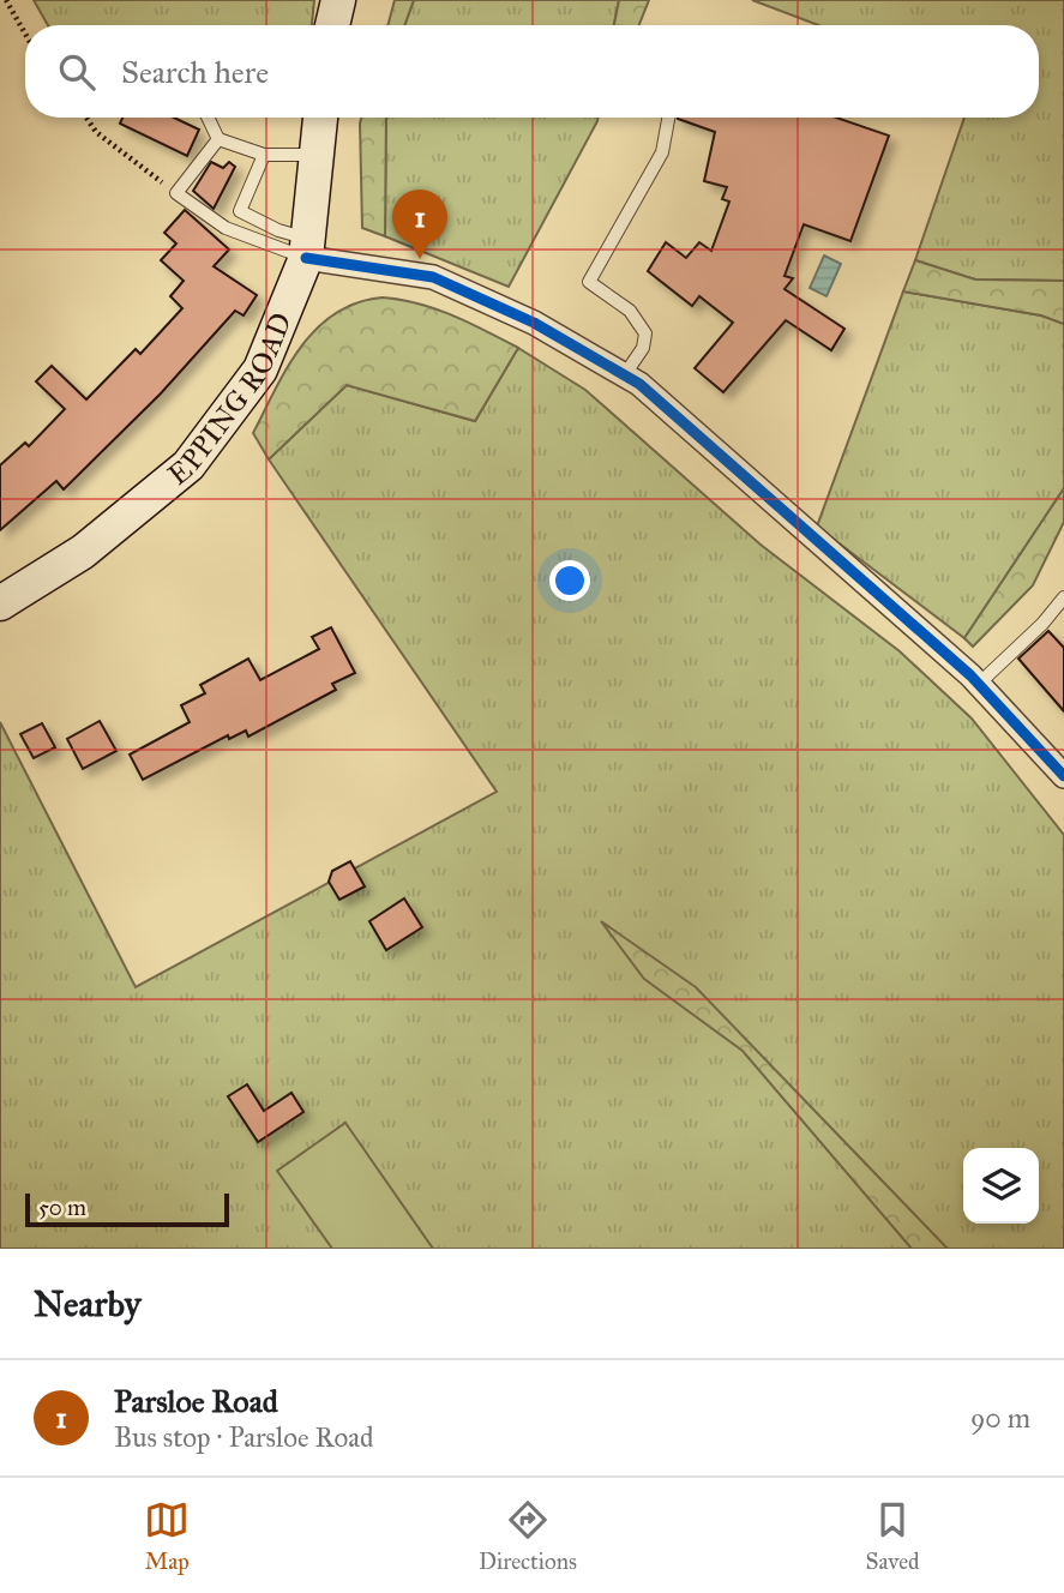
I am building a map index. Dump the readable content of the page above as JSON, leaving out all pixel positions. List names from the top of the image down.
{
  "streets": {
    "main road": ["EPPING ROAD"]
  },
  "scale_bar": "50 m",
  "page": {
    "search": "Search here",
    "pins": "1",
    "scale": "50 m",
    "heading": "Nearby",
    "list": [
      {
        "mark": "1",
        "name": "Parsloe Road",
        "note": "Bus stop · Parsloe Road",
        "value": "90 m"
      }
    ],
    "nav": ["Map", "Directions", "Saved"]
  }
}
